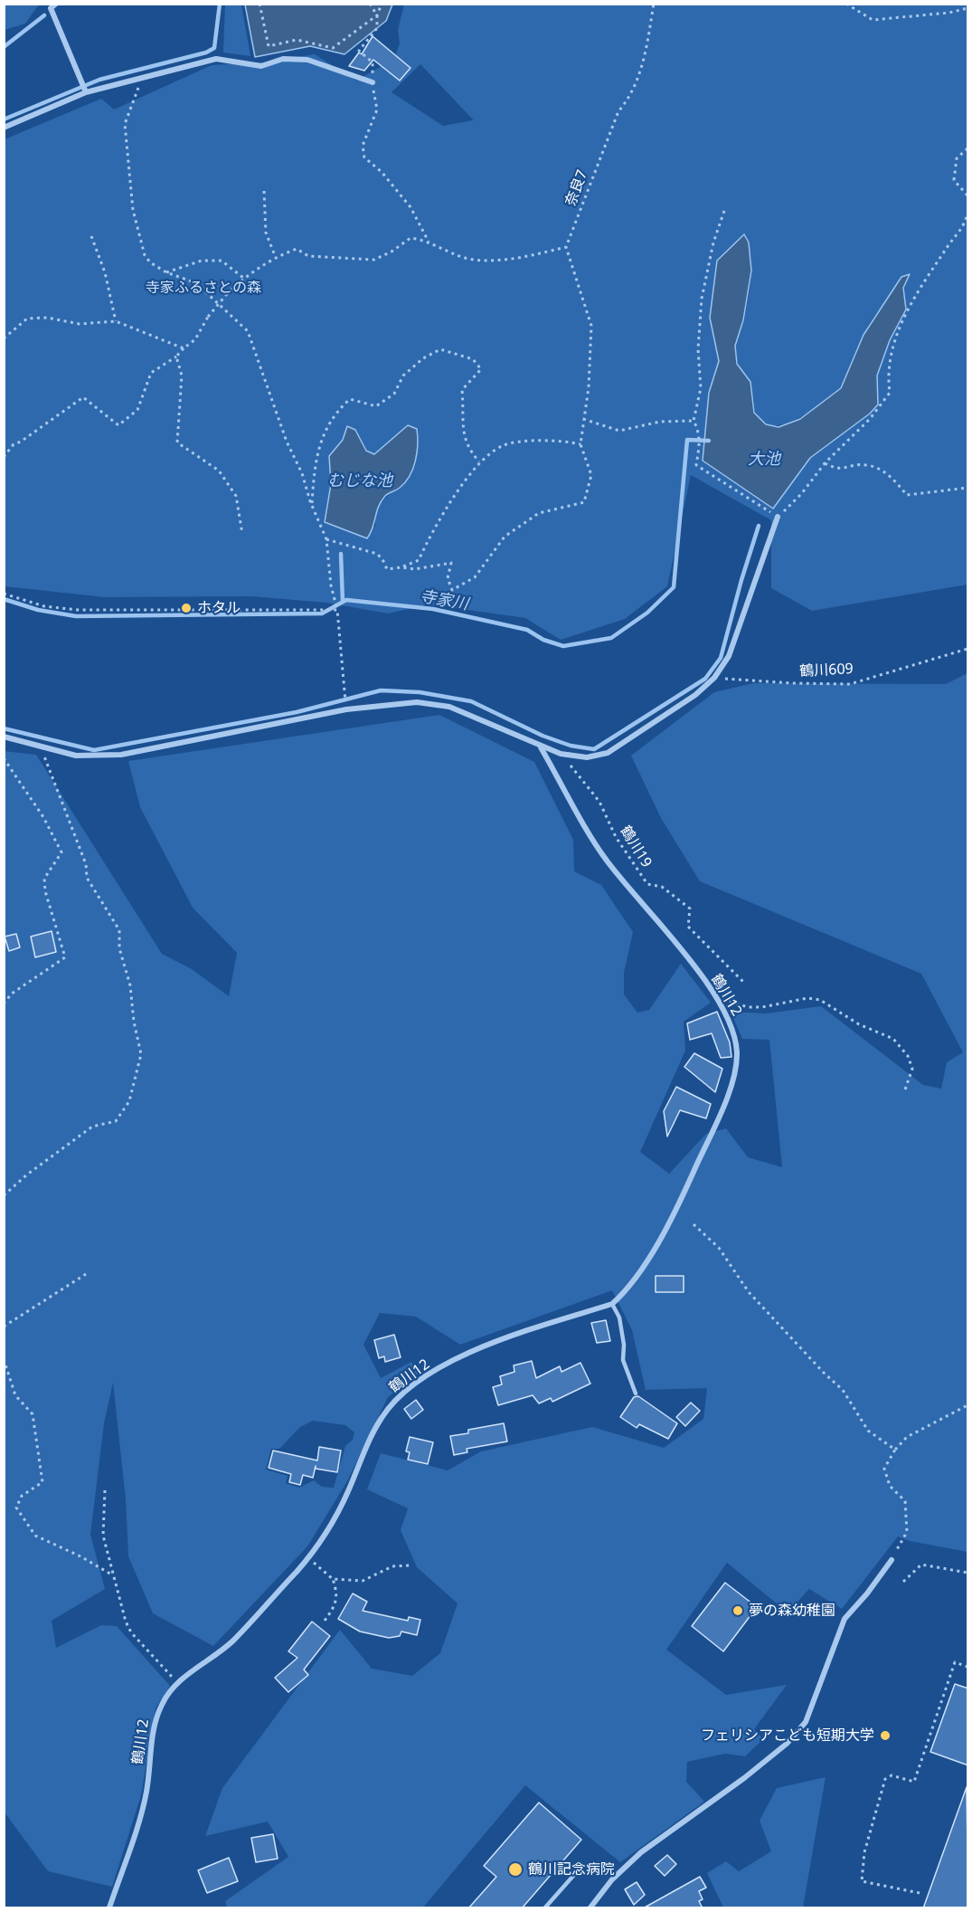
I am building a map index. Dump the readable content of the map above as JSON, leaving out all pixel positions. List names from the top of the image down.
{
  "streets": {
    "street": ["鶴川12"],
    "path": ["奈良7", "鶴川609", "鶴川19"]
  },
  "water": ["大池", "むじな池", "寺家川"],
  "parks": ["寺家ふるさとの森"],
  "places": [
    "ホタル",
    "夢の森幼稚園",
    "フェリシアこども短期大学",
    "鶴川記念病院"
  ]
}
